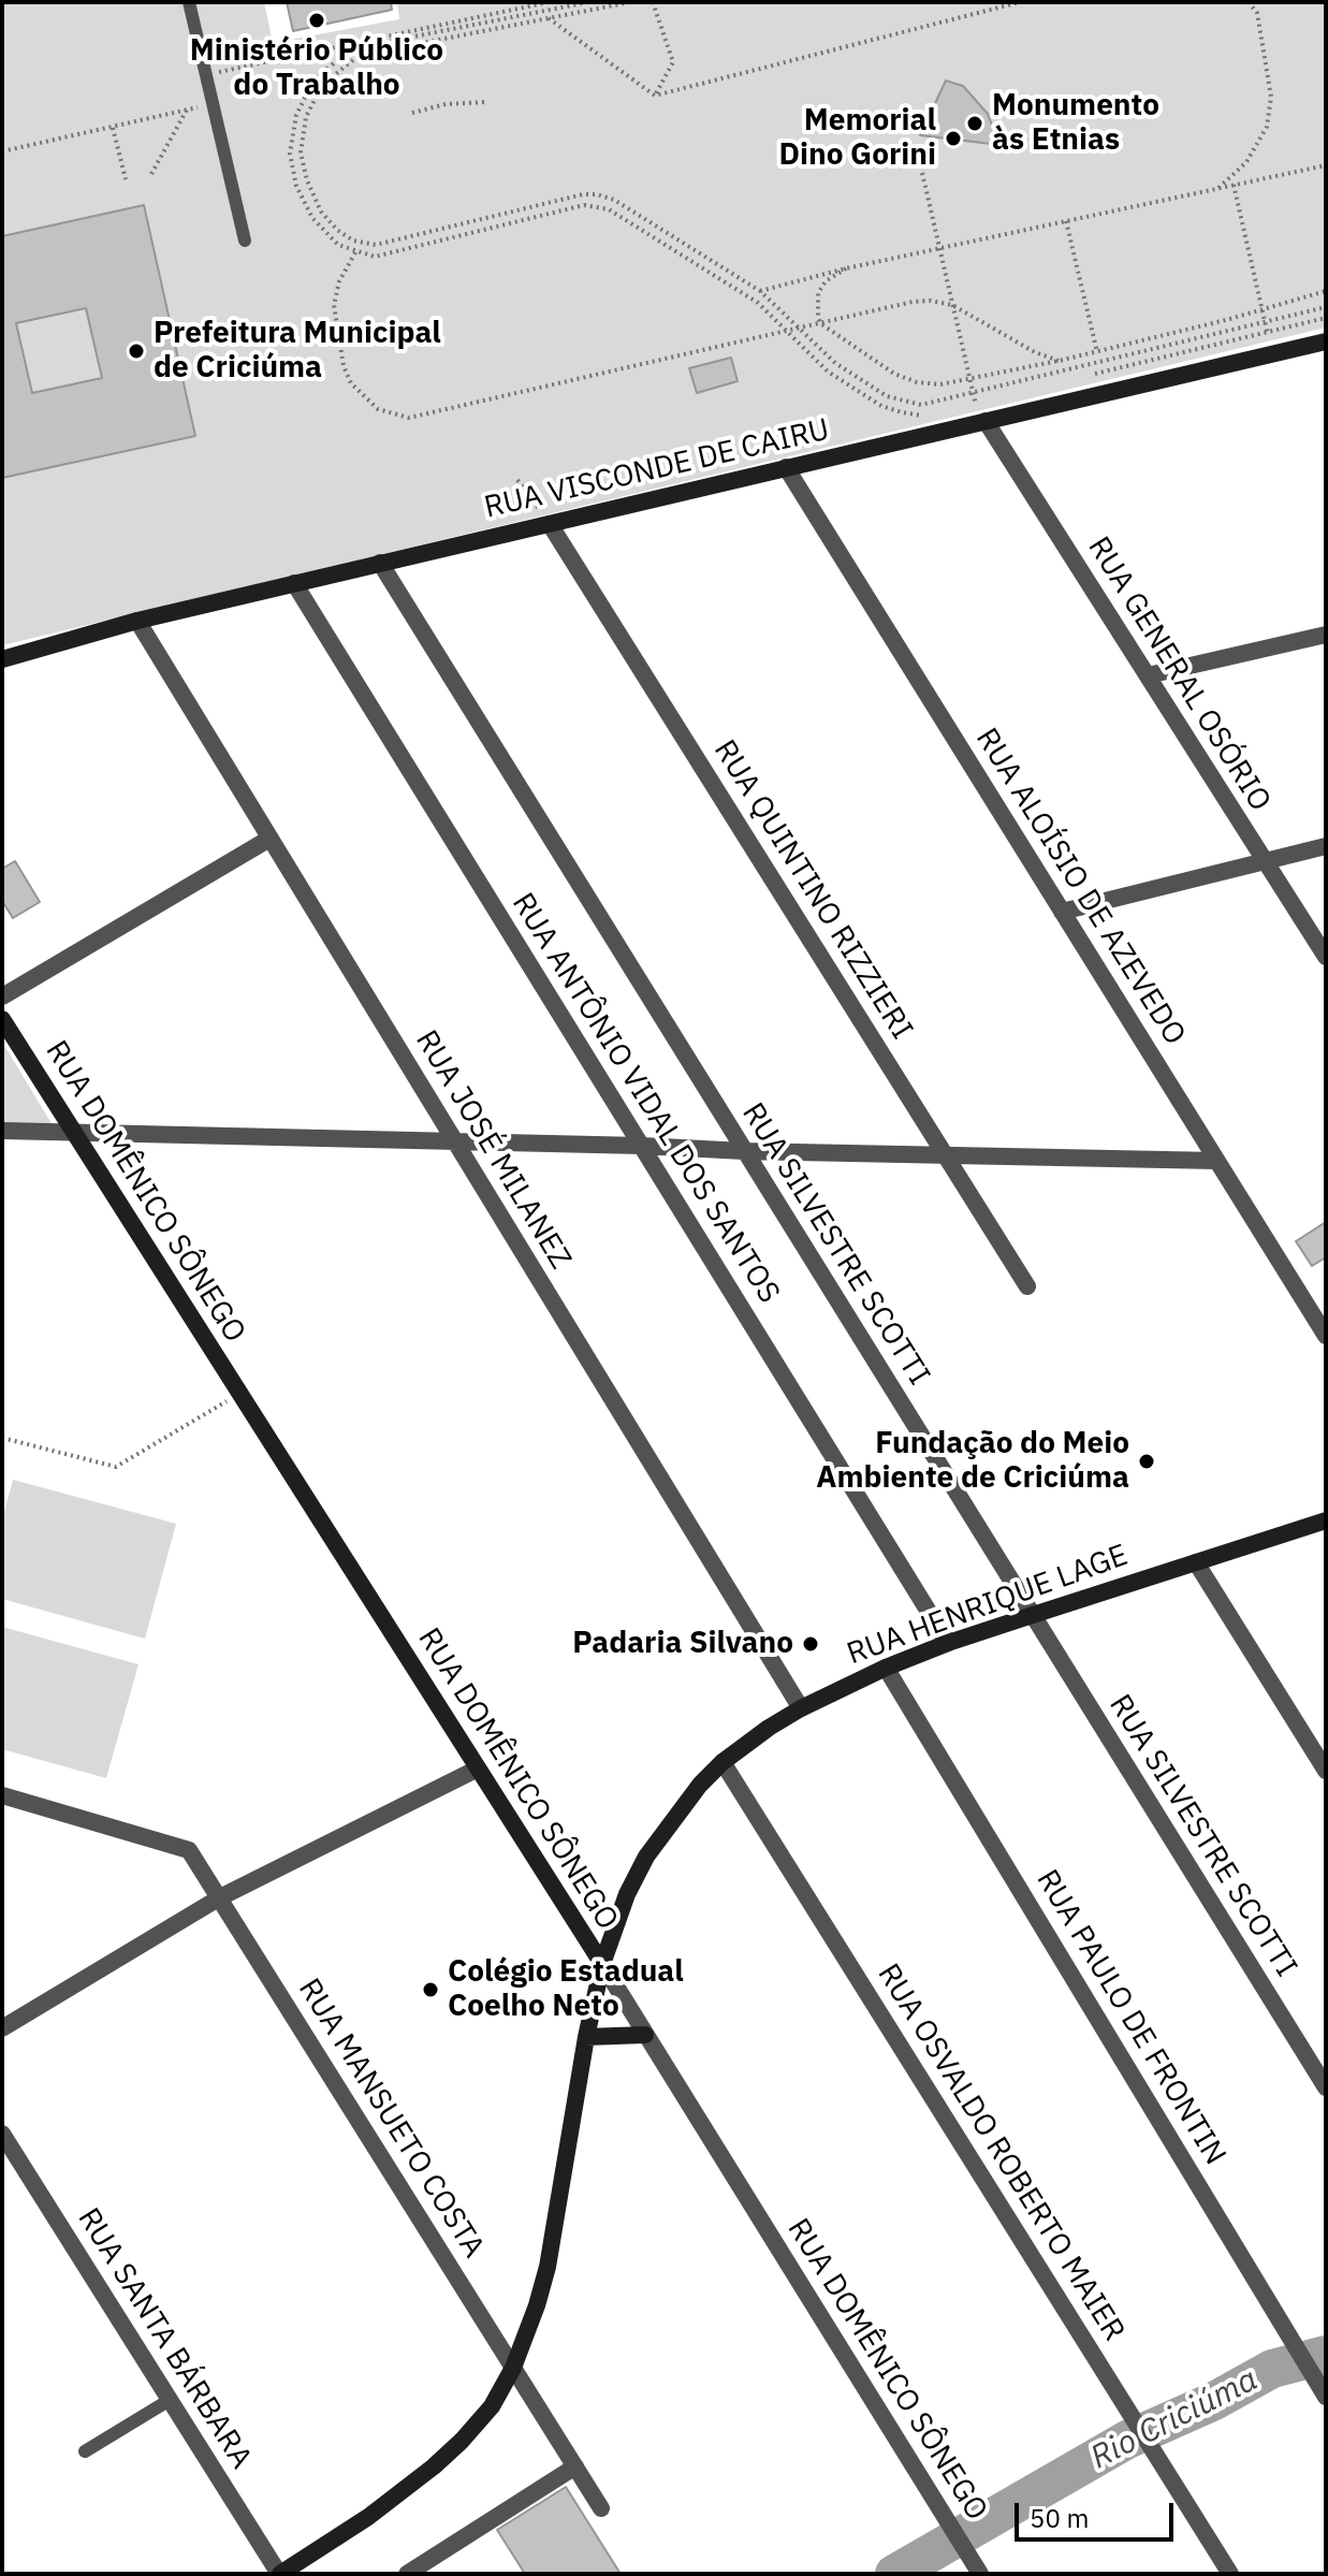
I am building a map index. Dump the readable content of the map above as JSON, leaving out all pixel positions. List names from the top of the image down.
{
  "streets": {
    "street": [
      "RUA VISCONDE DE CAIRU",
      "RUA GENERAL OSÓRIO",
      "RUA ALOÍSIO DE AZEVEDO",
      "RUA QUINTINO RIZZIERI",
      "RUA ANTÔNIO VIDAL DOS SANTOS",
      "RUA JOSÉ MILANEZ",
      "RUA DOMÊNICO SÔNEGO",
      "RUA SILVESTRE SCOTTI",
      "RUA HENRIQUE LAGE",
      "RUA PAULO DE FRONTIN",
      "RUA MANSUETO COSTA",
      "RUA OSVALDO ROBERTO MAIER",
      "RUA SANTA BÁRBARA"
    ]
  },
  "crossings": [
    ["RUA VISCONDE DE CAIRU", "RUA GENERAL OSÓRIO"],
    ["RUA VISCONDE DE CAIRU", "RUA ALOÍSIO DE AZEVEDO"],
    ["RUA VISCONDE DE CAIRU", "RUA QUINTINO RIZZIERI"],
    ["RUA VISCONDE DE CAIRU", "RUA ANTÔNIO VIDAL DOS SANTOS"],
    ["RUA VISCONDE DE CAIRU", "RUA JOSÉ MILANEZ"],
    ["RUA VISCONDE DE CAIRU", "RUA SILVESTRE SCOTTI"],
    ["RUA ANTÔNIO VIDAL DOS SANTOS", "RUA HENRIQUE LAGE"],
    ["RUA JOSÉ MILANEZ", "RUA HENRIQUE LAGE"],
    ["RUA DOMÊNICO SÔNEGO", "RUA HENRIQUE LAGE"],
    ["RUA SILVESTRE SCOTTI", "RUA HENRIQUE LAGE"],
    ["RUA HENRIQUE LAGE", "RUA PAULO DE FRONTIN"],
    ["RUA HENRIQUE LAGE", "RUA MANSUETO COSTA"],
    ["RUA HENRIQUE LAGE", "RUA OSVALDO ROBERTO MAIER"],
    ["RUA HENRIQUE LAGE", "RUA SANTA BÁRBARA"]
  ],
  "water": ["Rio Criciúma"],
  "places": [
    "Ministério Público do Trabalho",
    "Monumento às Etnias",
    "Memorial Dino Gorini",
    "Prefeitura Municipal de Criciúma",
    "Fundação do Meio Ambiente de Criciúma",
    "Padaria Silvano",
    "Colégio Estadual Coelho Neto"
  ],
  "scale_bar": "50 m"
}
